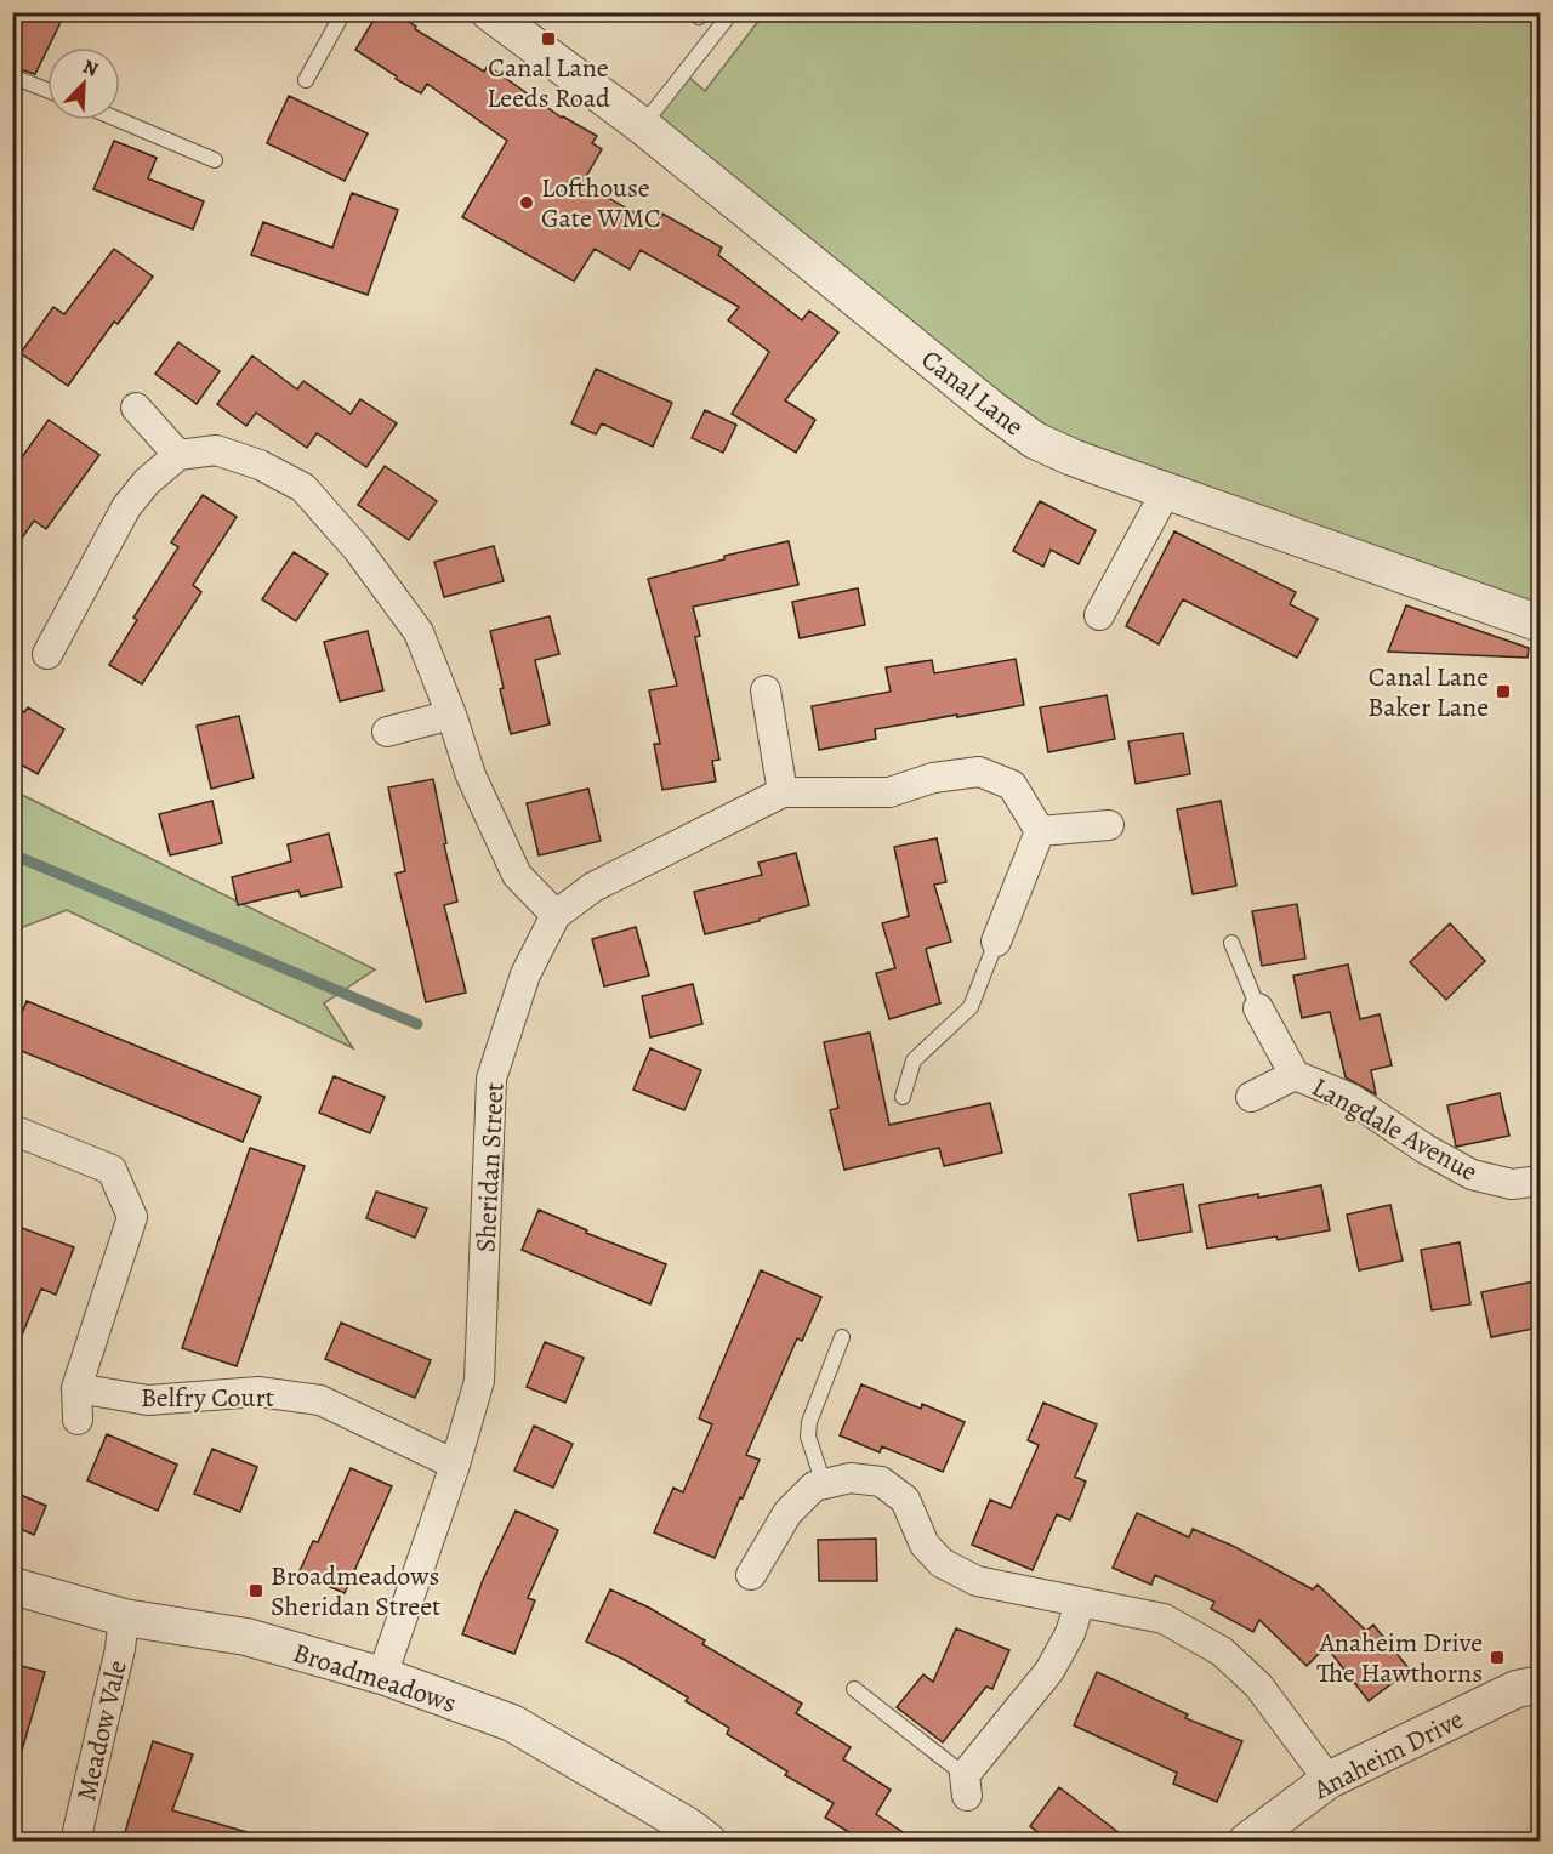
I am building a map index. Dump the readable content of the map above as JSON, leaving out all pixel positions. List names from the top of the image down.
{
  "streets": {
    "street": [
      "Canal Lane",
      "Langdale Avenue",
      "Sheridan Street",
      "Belfry Court",
      "Broadmeadows",
      "Meadow Vale",
      "Anaheim Drive"
    ]
  },
  "crossings": [
    ["Sheridan Street", "Belfry Court"],
    ["Sheridan Street", "Broadmeadows"],
    ["Broadmeadows", "Meadow Vale"]
  ],
  "places": {
    "transit": [
      "Canal Lane Leeds Road",
      "Canal Lane Baker Lane",
      "Broadmeadows Sheridan Street",
      "Anaheim Drive The Hawthorns"
    ],
    "other": ["Lofthouse Gate WMC"]
  },
  "north": "top right"
}
